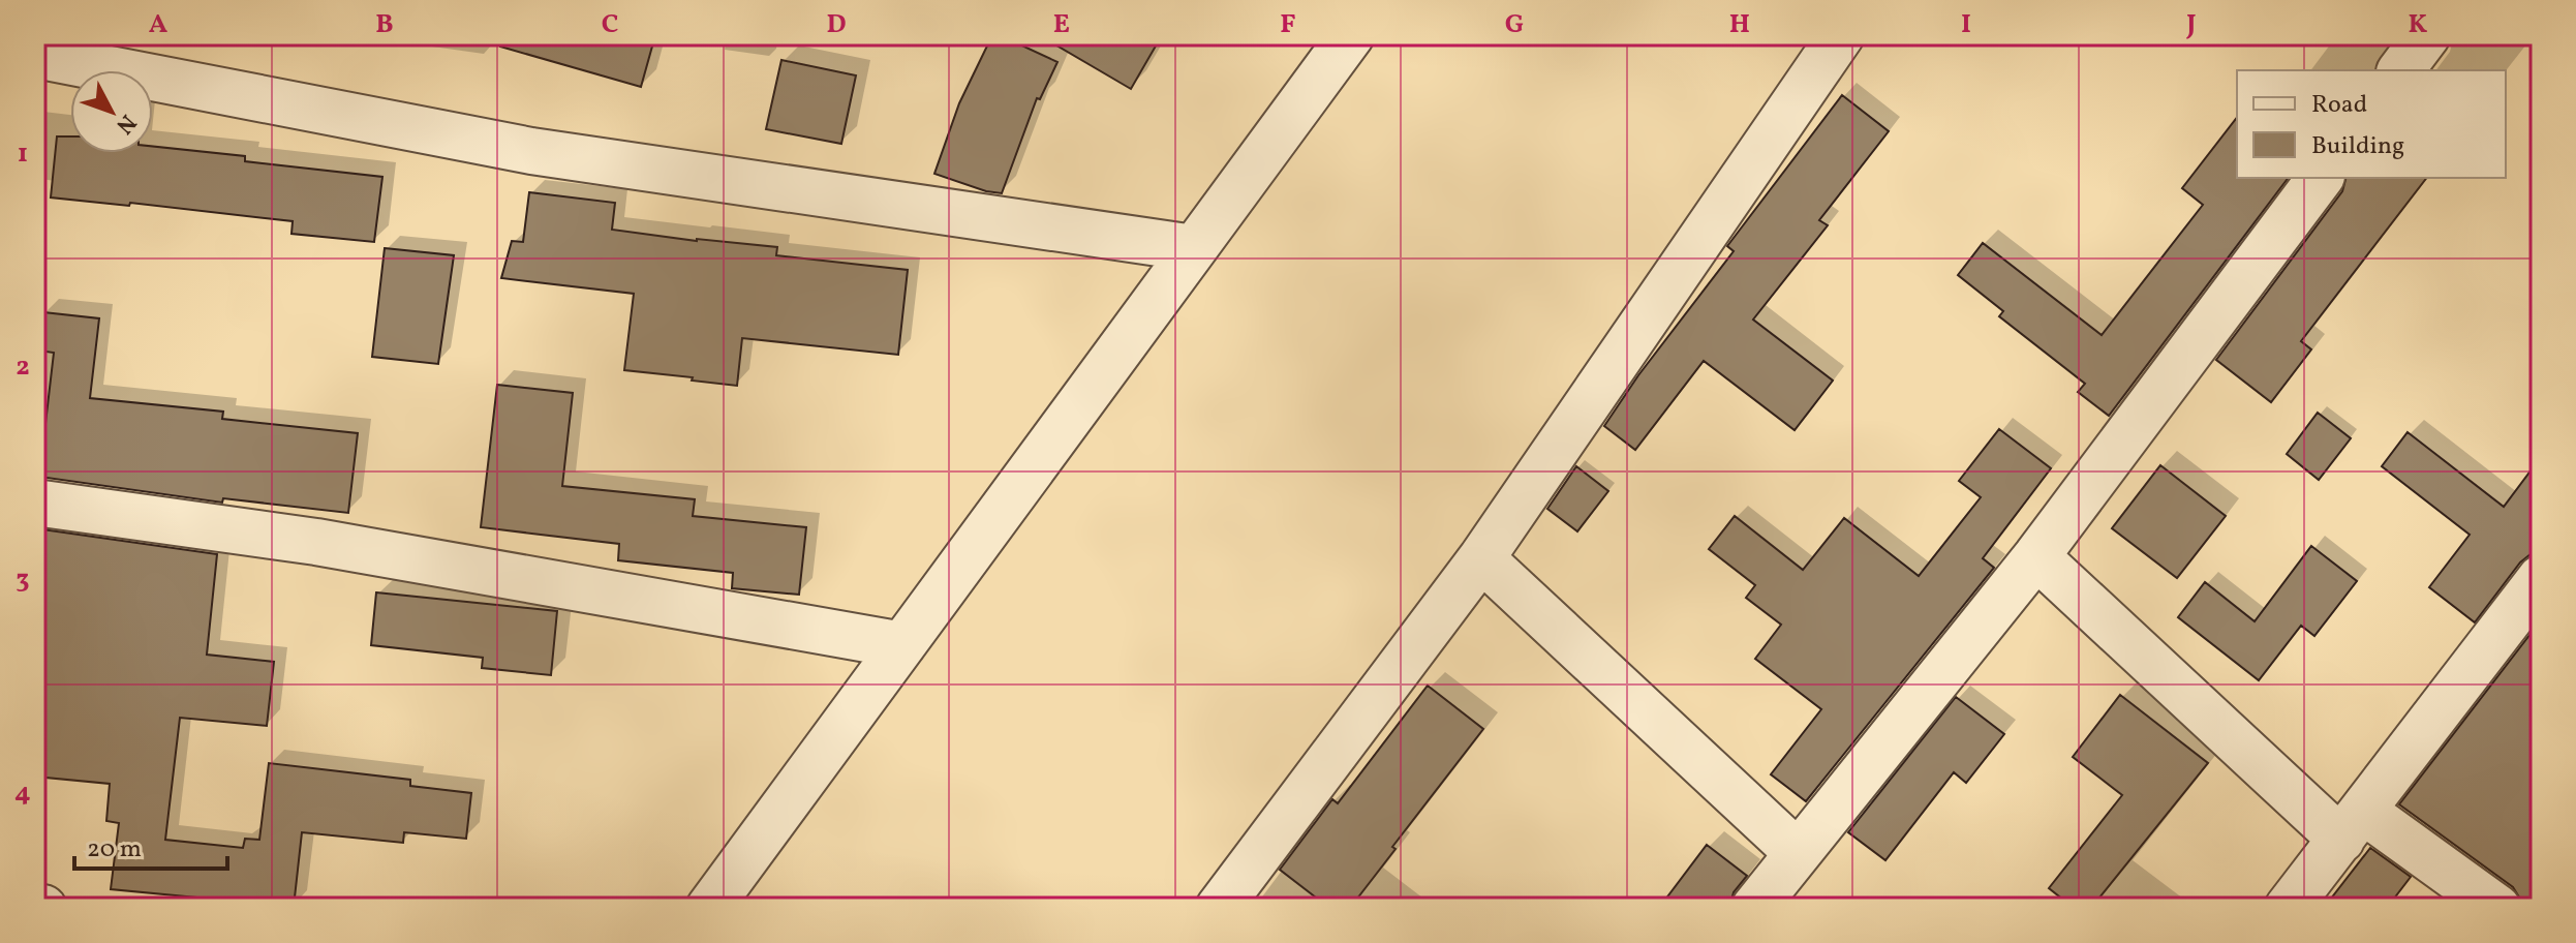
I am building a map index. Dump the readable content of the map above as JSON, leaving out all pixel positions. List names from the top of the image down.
{
  "legend": ["Road", "Building"],
  "scale_bar": "20 m",
  "north": "bottom right",
  "grid": {
    "columns": [
      "A",
      "B",
      "C",
      "D",
      "E",
      "F",
      "G",
      "H",
      "I",
      "J",
      "K"
    ],
    "rows": [
      "1",
      "2",
      "3",
      "4"
    ]
  }
}
